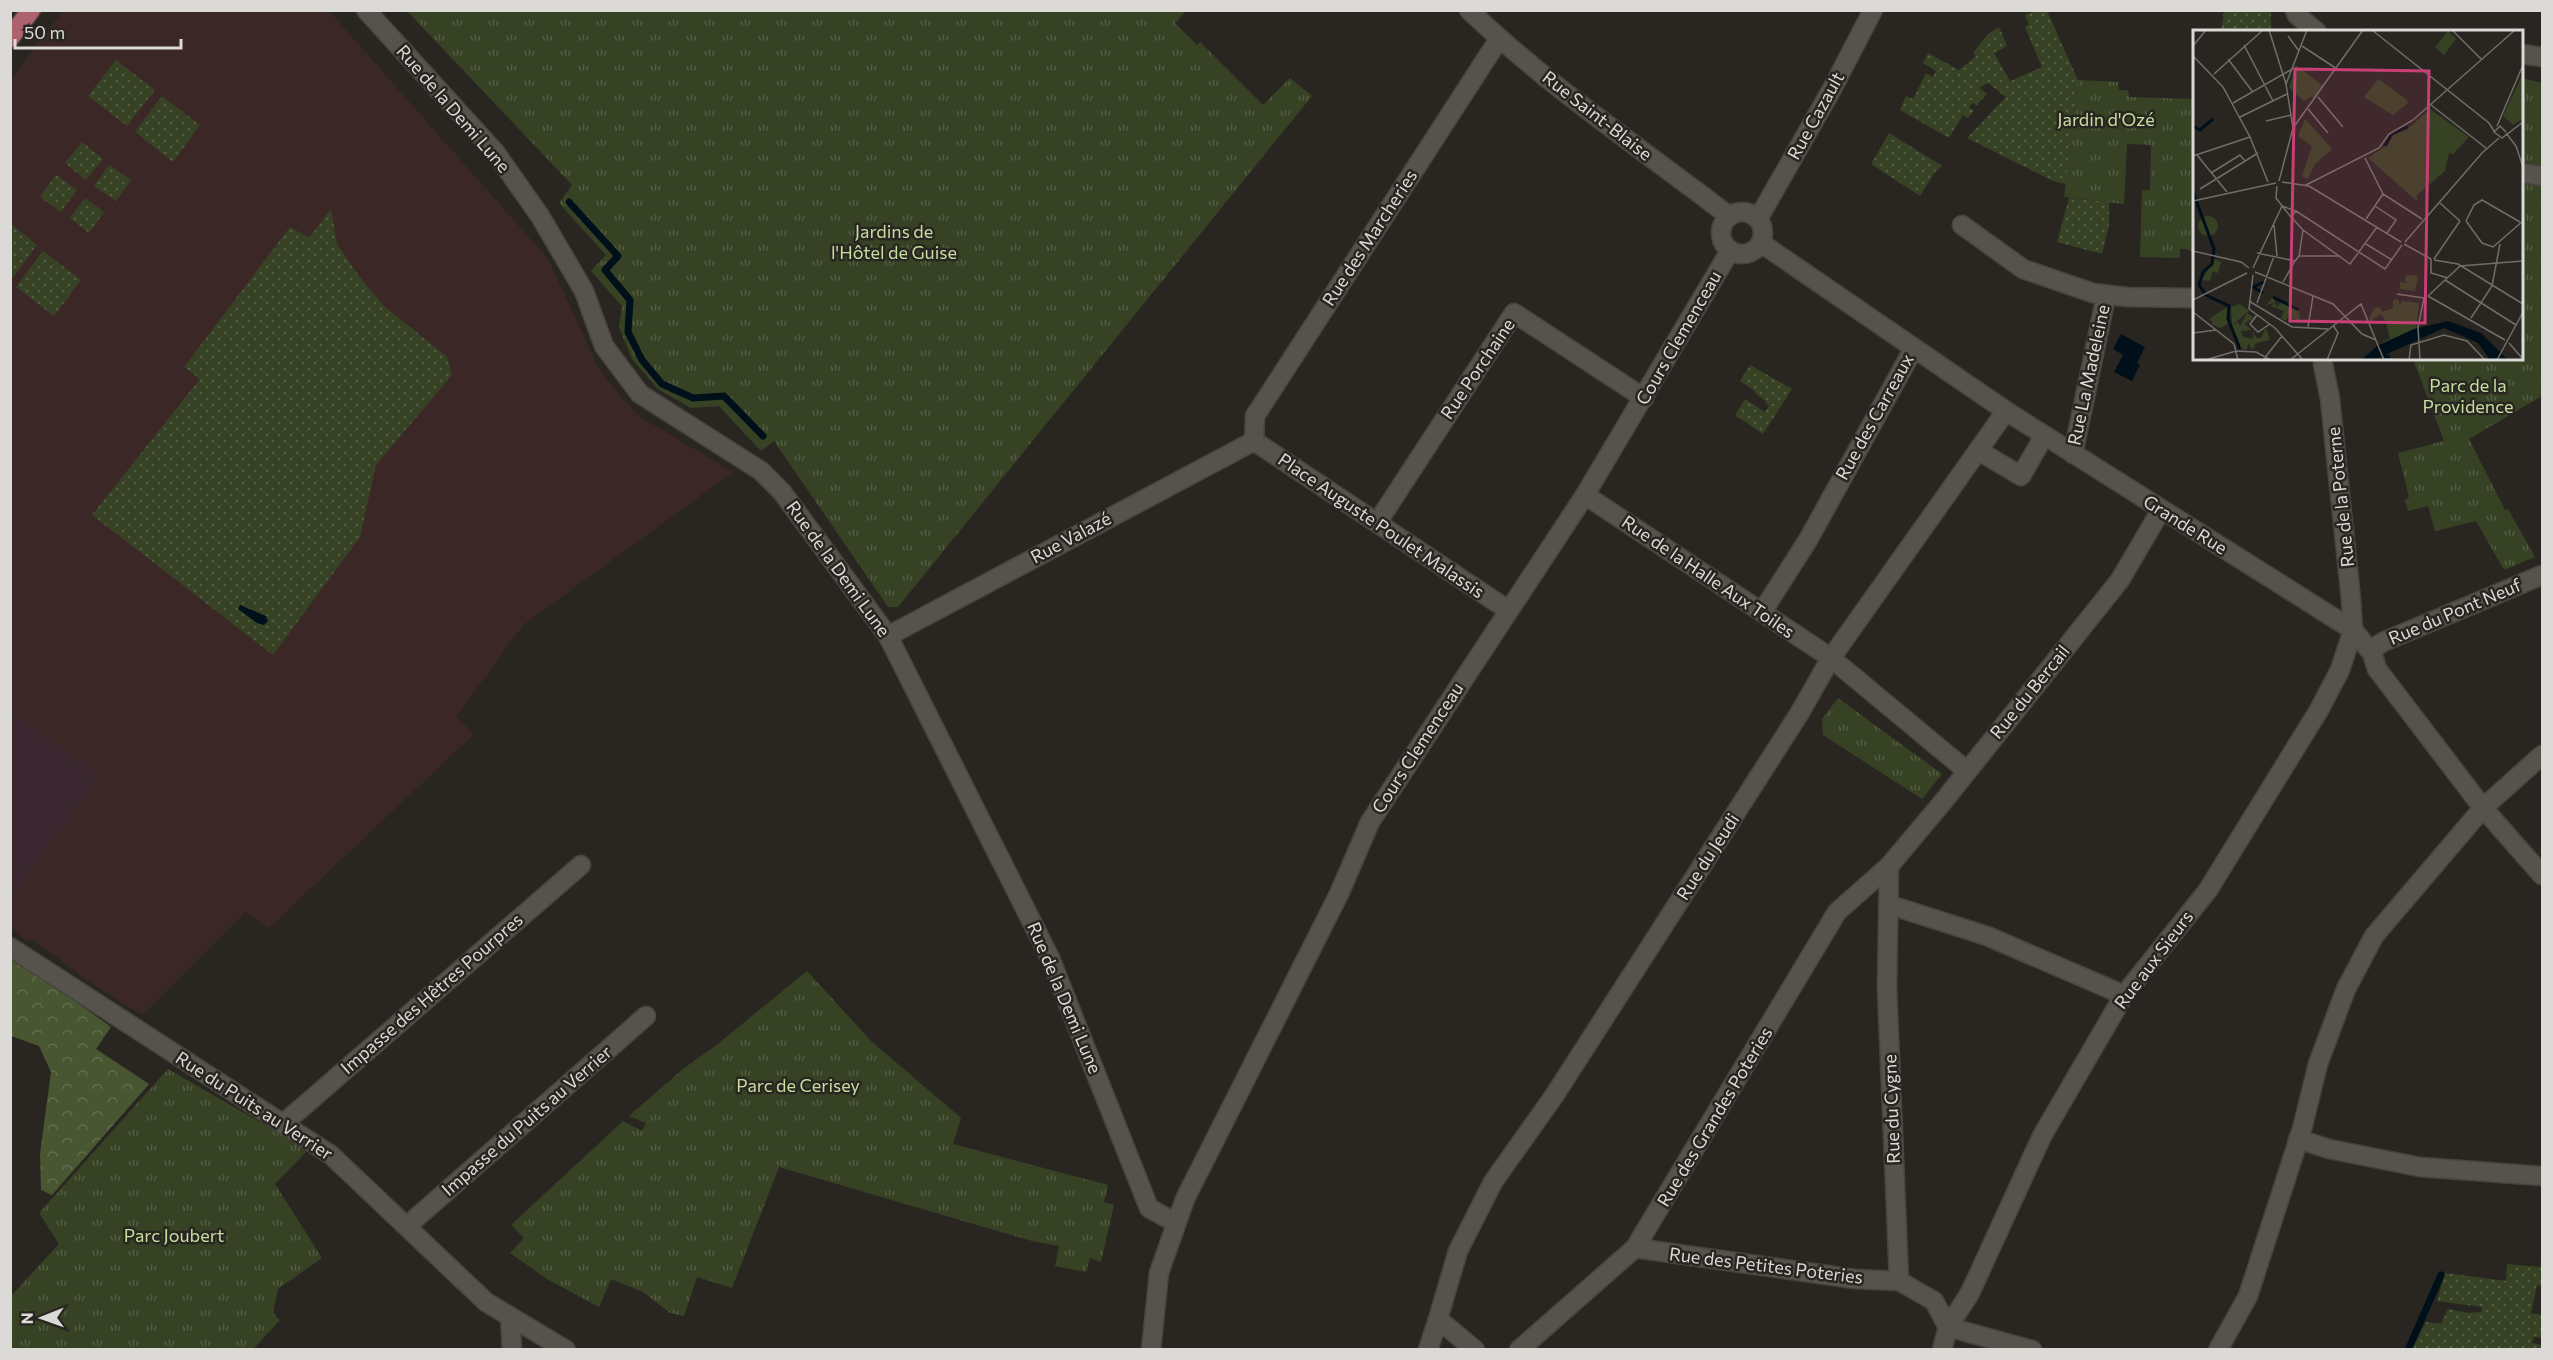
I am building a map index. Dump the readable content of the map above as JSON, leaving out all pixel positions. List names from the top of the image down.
{
  "streets": {
    "street": [
      "Rue de la Demi Lune",
      "Rue Saint-Blaise",
      "Rue Cazault",
      "Rue des Marcheries",
      "Cours Clemenceau",
      "Rue Porchaine",
      "Rue La Madeleine",
      "Rue des Carreaux",
      "Rue de la Poterne",
      "Grande Rue",
      "Place Auguste Poulet Malassis",
      "Rue Valazé",
      "Rue de la Halle Aux Toiles",
      "Rue du Pont Neuf",
      "Rue du Bercail",
      "Rue du Jeudi",
      "Rue aux Sieurs",
      "Impasse des Hêtres Pourpres",
      "Rue du Puits au Verrier",
      "Rue du Cygne",
      "Rue des Grandes Poteries",
      "Impasse du Puits au Verrier",
      "Rue des Petites Poteries"
    ]
  },
  "crossings": [
    ["Rue de la Demi Lune", "Cours Clemenceau"],
    ["Rue de la Demi Lune", "Rue Valazé"],
    ["Rue Saint-Blaise", "Rue Cazault"],
    ["Rue Saint-Blaise", "Rue des Marcheries"],
    ["Rue Saint-Blaise", "Cours Clemenceau"],
    ["Rue Saint-Blaise", "Grande Rue"],
    ["Rue Cazault", "Cours Clemenceau"],
    ["Rue Cazault", "Grande Rue"],
    ["Rue des Marcheries", "Place Auguste Poulet Malassis"],
    ["Rue des Marcheries", "Rue Valazé"],
    ["Cours Clemenceau", "Rue Porchaine"],
    ["Cours Clemenceau", "Grande Rue"],
    ["Cours Clemenceau", "Place Auguste Poulet Malassis"],
    ["Cours Clemenceau", "Rue de la Halle Aux Toiles"],
    ["Rue Porchaine", "Place Auguste Poulet Malassis"],
    ["Rue La Madeleine", "Grande Rue"],
    ["Rue des Carreaux", "Grande Rue"],
    ["Rue des Carreaux", "Rue de la Halle Aux Toiles"],
    ["Rue de la Poterne", "Grande Rue"],
    ["Rue de la Poterne", "Rue aux Sieurs"],
    ["Grande Rue", "Rue du Pont Neuf"],
    ["Grande Rue", "Rue du Bercail"],
    ["Grande Rue", "Rue du Jeudi"],
    ["Grande Rue", "Rue aux Sieurs"],
    ["Place Auguste Poulet Malassis", "Rue Valazé"],
    ["Rue de la Halle Aux Toiles", "Rue du Bercail"],
    ["Rue de la Halle Aux Toiles", "Rue du Jeudi"],
    ["Rue du Bercail", "Rue du Cygne"],
    ["Rue du Bercail", "Rue des Grandes Poteries"],
    ["Impasse des Hêtres Pourpres", "Rue du Puits au Verrier"],
    ["Rue du Puits au Verrier", "Impasse du Puits au Verrier"],
    ["Rue du Cygne", "Rue des Grandes Poteries"],
    ["Rue du Cygne", "Rue des Petites Poteries"],
    ["Rue des Grandes Poteries", "Rue des Petites Poteries"]
  ],
  "parks": [
    "Jardin d'Ozé",
    "Jardins de l'Hôtel de Guise",
    "Parc de la Providence",
    "Parc de Cerisey",
    "Parc Joubert"
  ],
  "scale_bar": "50 m",
  "north": "left"
}
